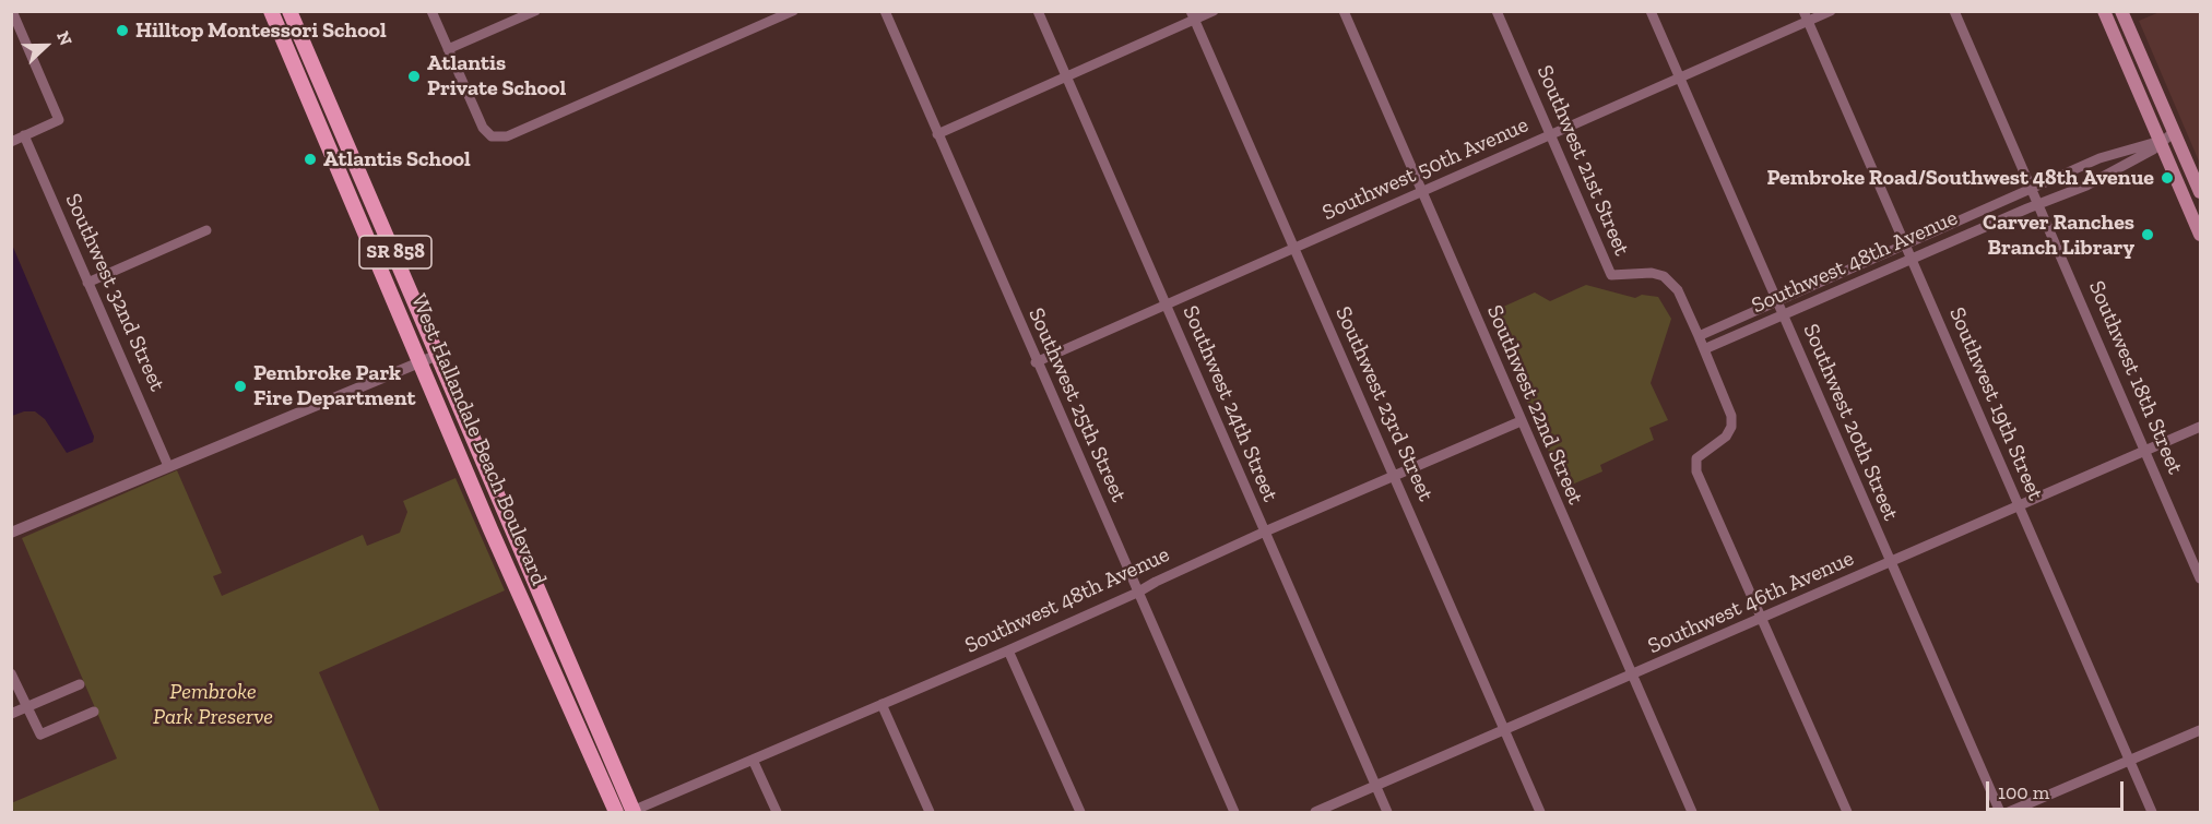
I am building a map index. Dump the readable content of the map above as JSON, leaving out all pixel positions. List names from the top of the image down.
{
  "streets": {
    "main road": ["SR 858", "West Hallandale Beach Boulevard"],
    "street": [
      "Southwest 21st Street",
      "Southwest 50th Avenue",
      "Southwest 48th Avenue",
      "Southwest 32nd Street",
      "Southwest 18th Street",
      "Southwest 24th Street",
      "Southwest 23rd Street",
      "Southwest 19th Street",
      "Southwest 25th Street",
      "Southwest 22nd Street",
      "Southwest 20th Street",
      "Southwest 46th Avenue"
    ]
  },
  "crossings": [
    ["Southwest 21st Street", "Southwest 50th Avenue"],
    ["Southwest 21st Street", "Southwest 48th Avenue"],
    ["Southwest 50th Avenue", "Southwest 24th Street"],
    ["Southwest 50th Avenue", "Southwest 23rd Street"],
    ["Southwest 50th Avenue", "Southwest 19th Street"],
    ["Southwest 50th Avenue", "Southwest 25th Street"],
    ["Southwest 50th Avenue", "Southwest 22nd Street"],
    ["Southwest 50th Avenue", "Southwest 20th Street"],
    ["Southwest 48th Avenue", "Southwest 18th Street"],
    ["Southwest 48th Avenue", "Southwest 24th Street"],
    ["Southwest 48th Avenue", "Southwest 23rd Street"],
    ["Southwest 48th Avenue", "Southwest 19th Street"],
    ["Southwest 48th Avenue", "Southwest 25th Street"],
    ["Southwest 48th Avenue", "Southwest 22nd Street"],
    ["Southwest 48th Avenue", "Southwest 20th Street"],
    ["Southwest 48th Avenue", "West Hallandale Beach Boulevard"],
    ["Southwest 18th Street", "Southwest 46th Avenue"],
    ["Southwest 24th Street", "Southwest 46th Avenue"],
    ["Southwest 23rd Street", "Southwest 46th Avenue"],
    ["Southwest 19th Street", "Southwest 46th Avenue"],
    ["Southwest 22nd Street", "Southwest 46th Avenue"],
    ["Southwest 20th Street", "Southwest 46th Avenue"]
  ],
  "parks": ["Pembroke Park Preserve"],
  "places": [
    "Hilltop Montessori School",
    "Atlantis Private School",
    "Atlantis School",
    "Pembroke Road/Southwest 48th Avenue",
    "Carver Ranches Branch Library",
    "Pembroke Park Fire Department"
  ],
  "scale_bar": "100 m",
  "north": "right"
}
